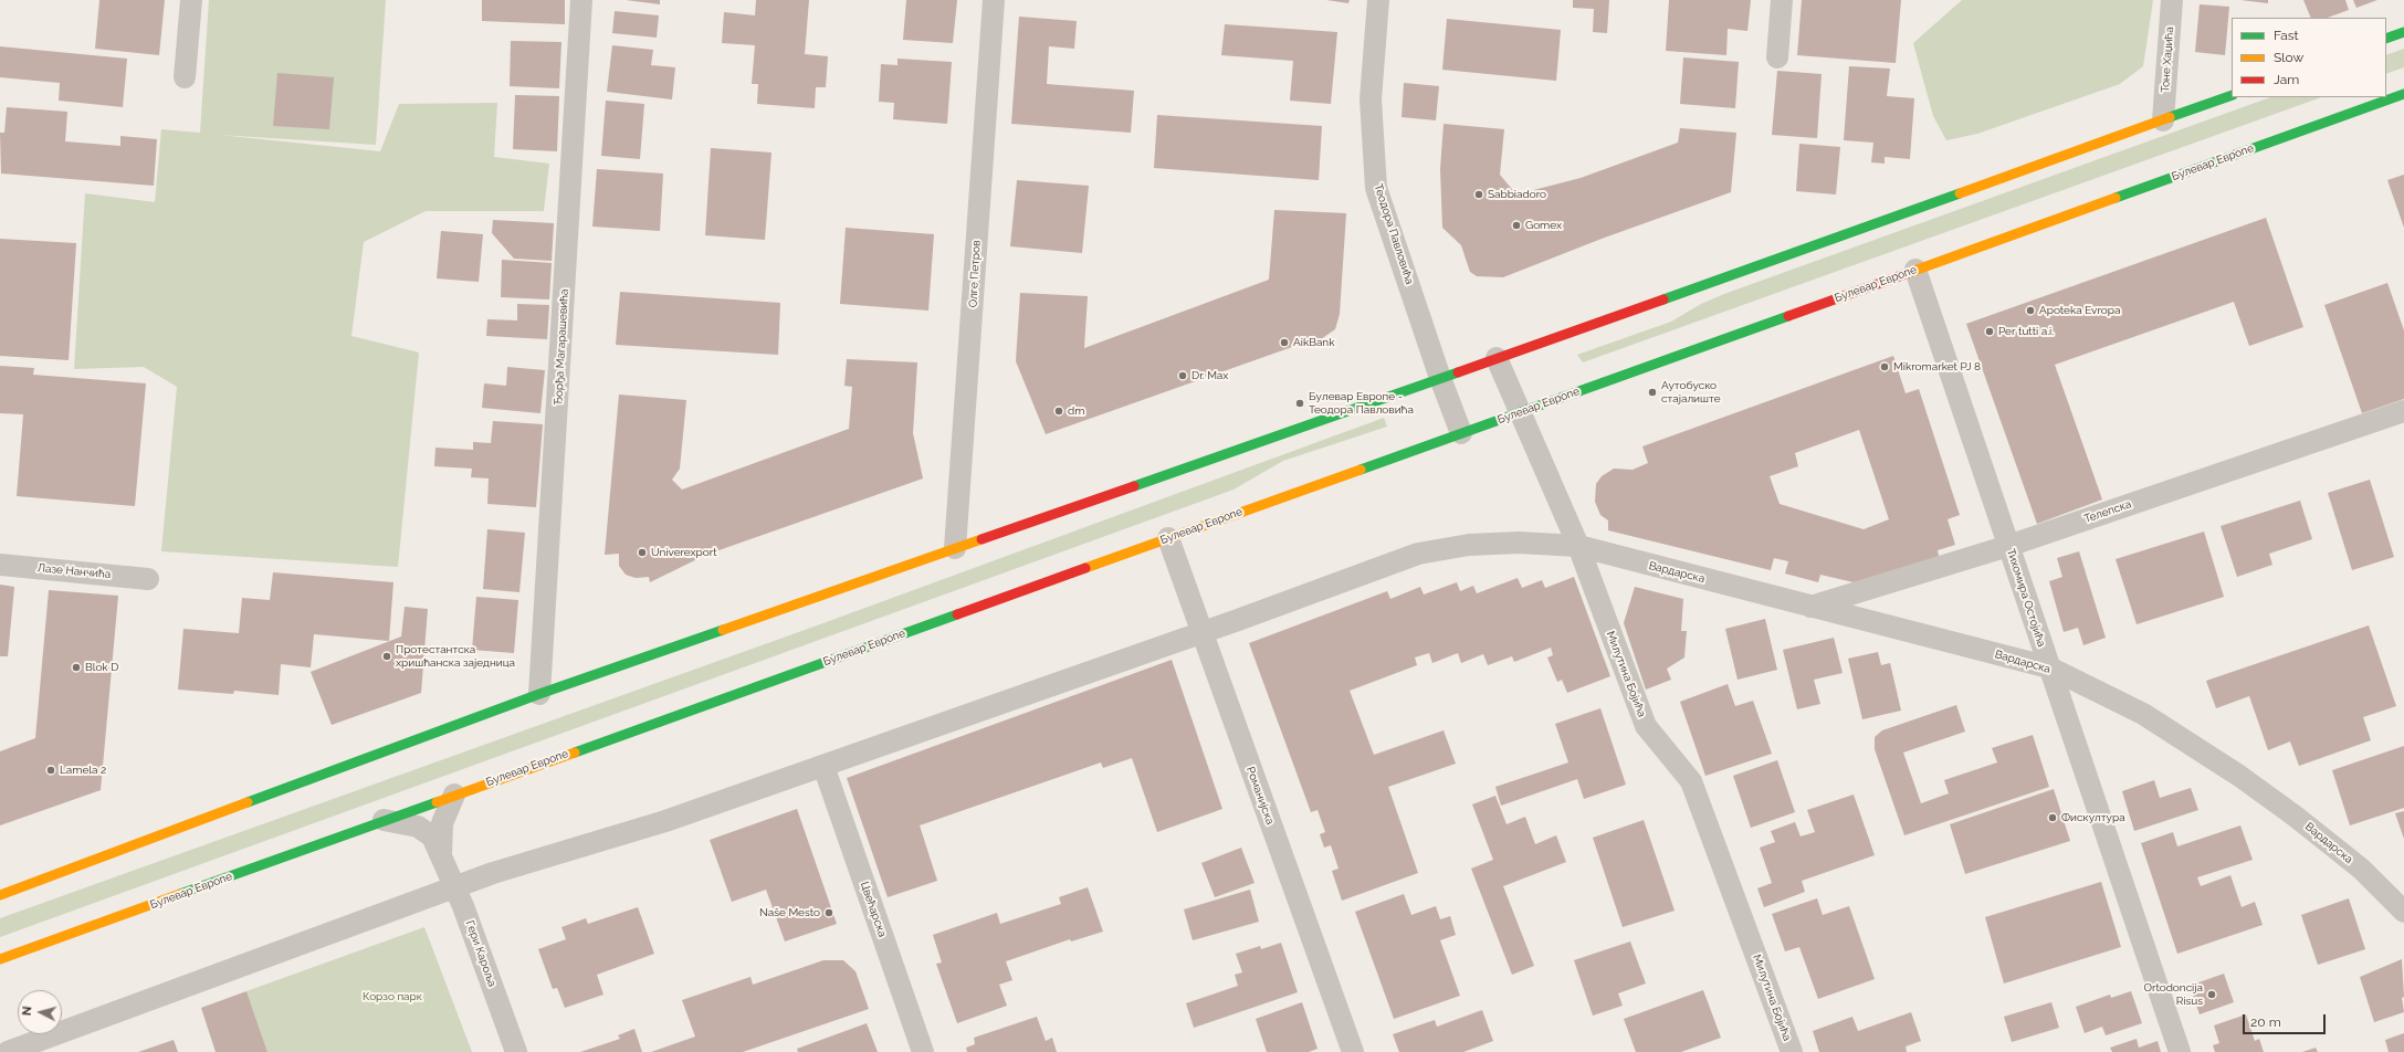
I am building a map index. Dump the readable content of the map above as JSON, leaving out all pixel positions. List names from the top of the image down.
{
  "streets": {
    "main road": ["Булевар Европе"],
    "street": [
      "Тоне Хаџића",
      "Теодора Павловића",
      "Олге Петров",
      "Ђорђа Магарашевића",
      "Телепска",
      "Лазе Нанчића",
      "Вардарска",
      "Тихомира Остојића",
      "Милутина Бојића",
      "Романијска",
      "Цвећарска",
      "Гери Кароља"
    ]
  },
  "crossings": [
    ["Булевар Европе", "Теодора Павловића"],
    ["Булевар Европе", "Тихомира Остојића"],
    ["Булевар Европе", "Милутина Бојића"],
    ["Булевар Европе", "Романијска"],
    ["Булевар Европе", "Гери Кароља"],
    ["Телепска", "Вардарска"],
    ["Телепска", "Тихомира Остојића"],
    ["Вардарска", "Тихомира Остојића"],
    ["Вардарска", "Милутина Бојића"]
  ],
  "parks": ["Корзо парк"],
  "places": [
    "Sabbiadoro",
    "Gomex",
    "Apoteka Evropa",
    "Per tutti a.i.",
    "AikBank",
    "Mikromarket PJ 8",
    "Dr. Max",
    "Аутобуско стајалиште",
    "Булевар Европе - Теодора Павловића",
    "dm",
    "Univerexport",
    "Протестантска хришћанска заједница",
    "Blok D",
    "Lamela 2",
    "Фискултура",
    "Naše Mesto",
    "Ortodoncija Risus"
  ],
  "legend": ["Fast", "Slow", "Jam"],
  "scale_bar": "20 m",
  "north": "left"
}
